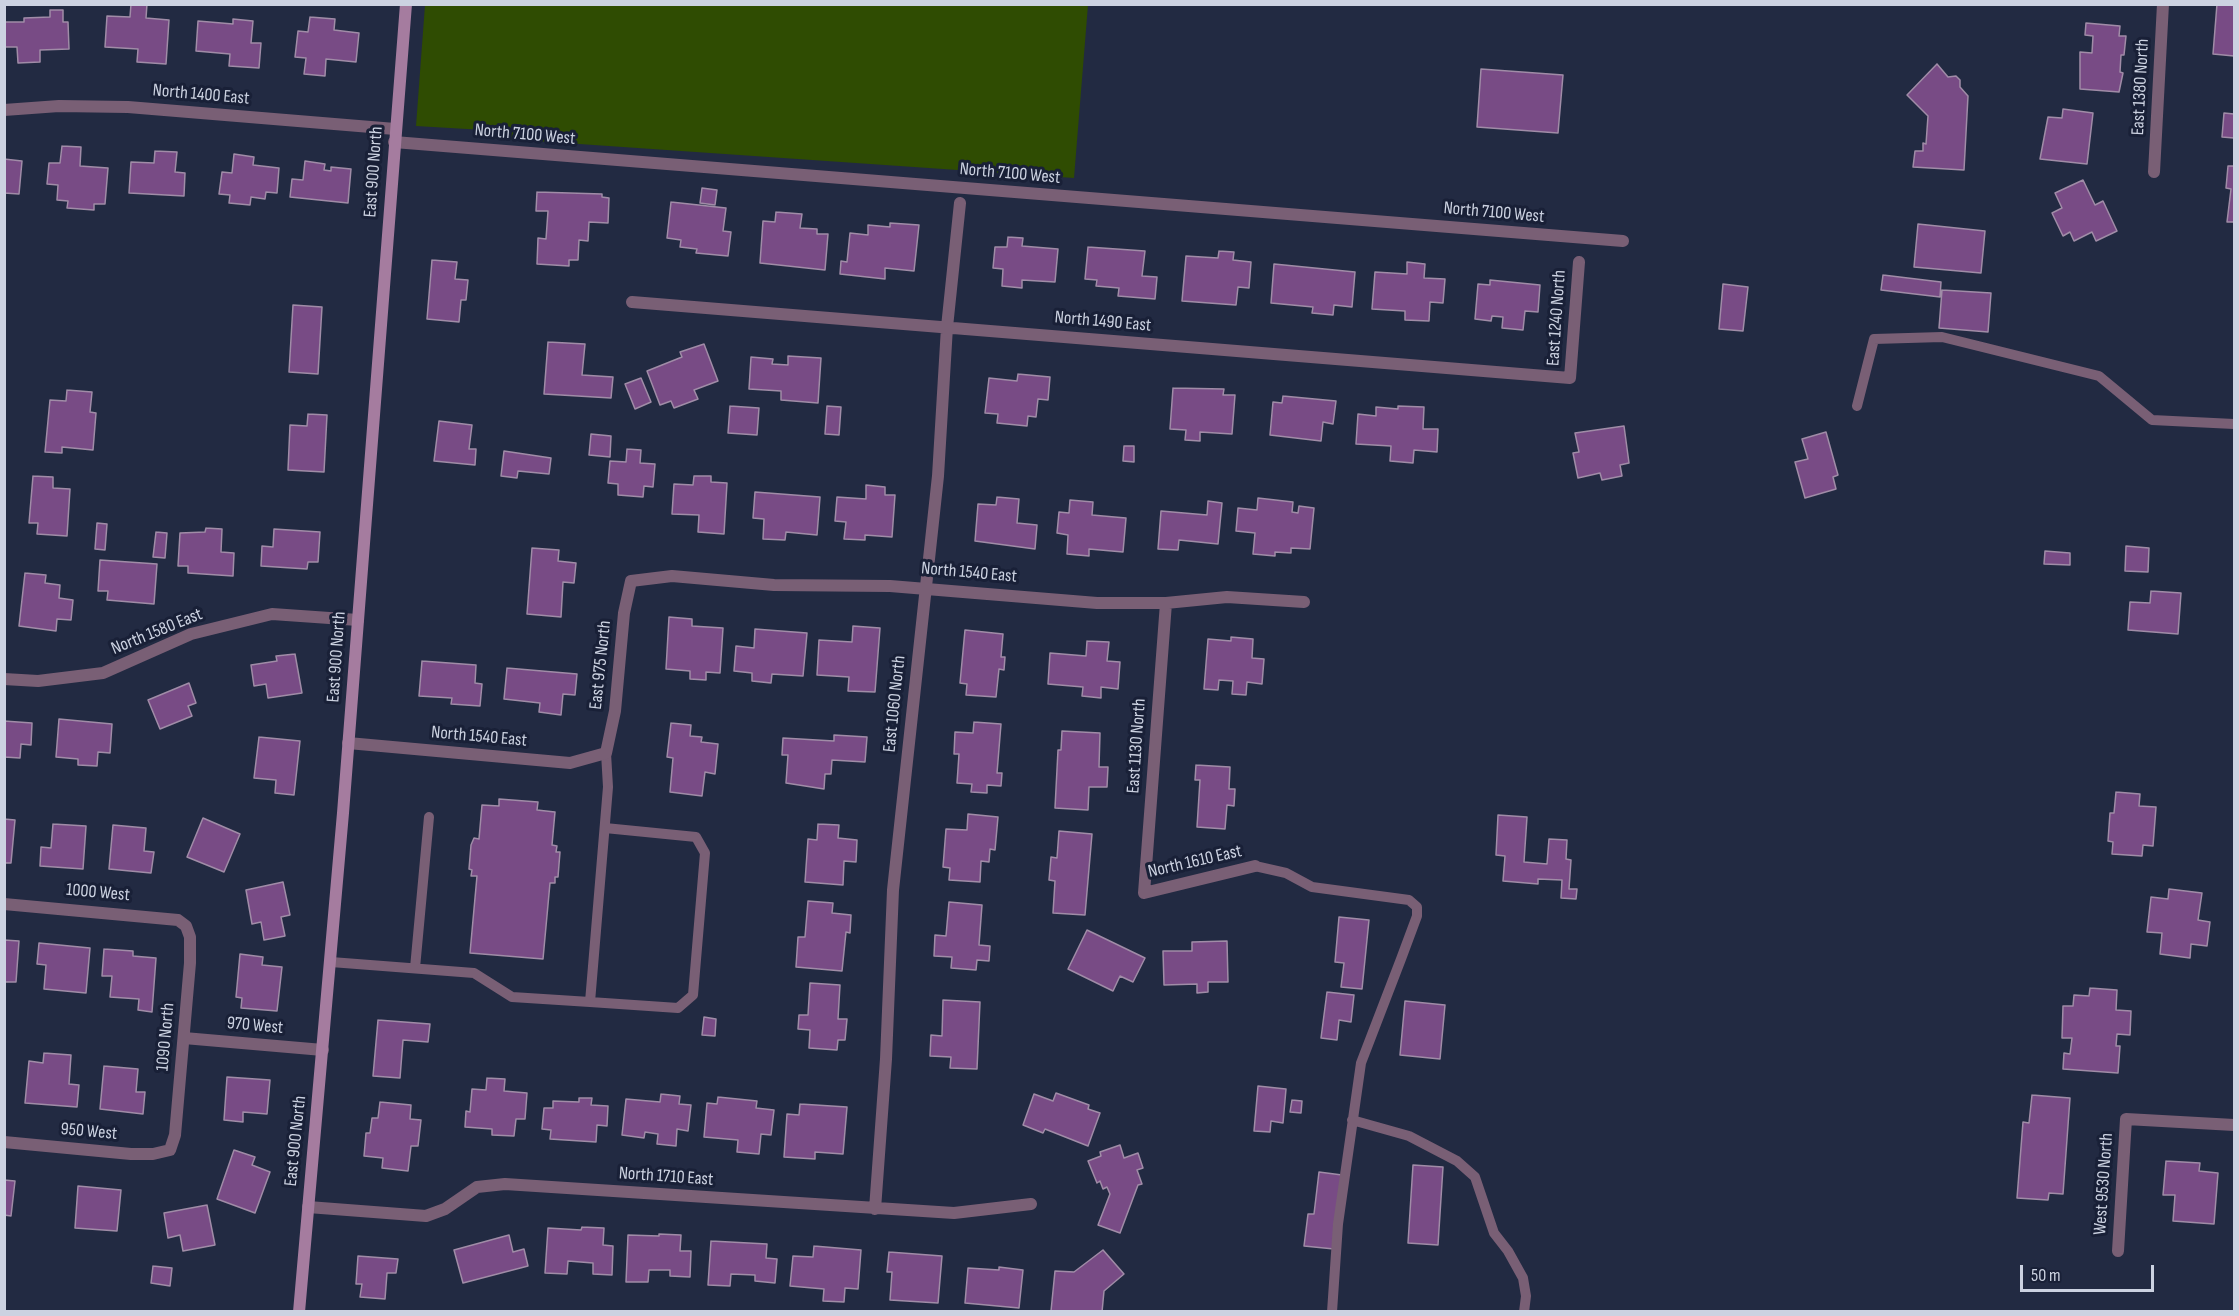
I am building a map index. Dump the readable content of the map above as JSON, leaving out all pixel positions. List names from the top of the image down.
{
  "streets": {
    "street": [
      "East 1380 North",
      "North 1400 East",
      "North 7100 West",
      "East 900 North",
      "East 1240 North",
      "North 1490 East",
      "North 1540 East",
      "North 1580 East",
      "East 975 North",
      "East 1060 North",
      "East 1130 North",
      "North 1610 East",
      "1000 West",
      "970 West",
      "1090 North",
      "950 West",
      "North 1710 East",
      "West 9530 North"
    ]
  },
  "crossings": [
    ["North 1400 East", "East 900 North"],
    ["North 7100 West", "East 900 North"],
    ["East 900 North", "North 1540 East"],
    ["East 900 North", "North 1580 East"],
    ["East 900 North", "970 West"],
    ["East 900 North", "North 1710 East"],
    ["East 1240 North", "North 1490 East"],
    ["North 1490 East", "East 1060 North"],
    ["North 1540 East", "East 975 North"],
    ["North 1540 East", "East 1060 North"],
    ["North 1540 East", "East 1130 North"],
    ["East 1060 North", "North 1710 East"],
    ["East 1130 North", "North 1610 East"],
    ["1000 West", "1090 North"],
    ["970 West", "1090 North"],
    ["1090 North", "950 West"]
  ],
  "scale_bar": "50 m"
}
